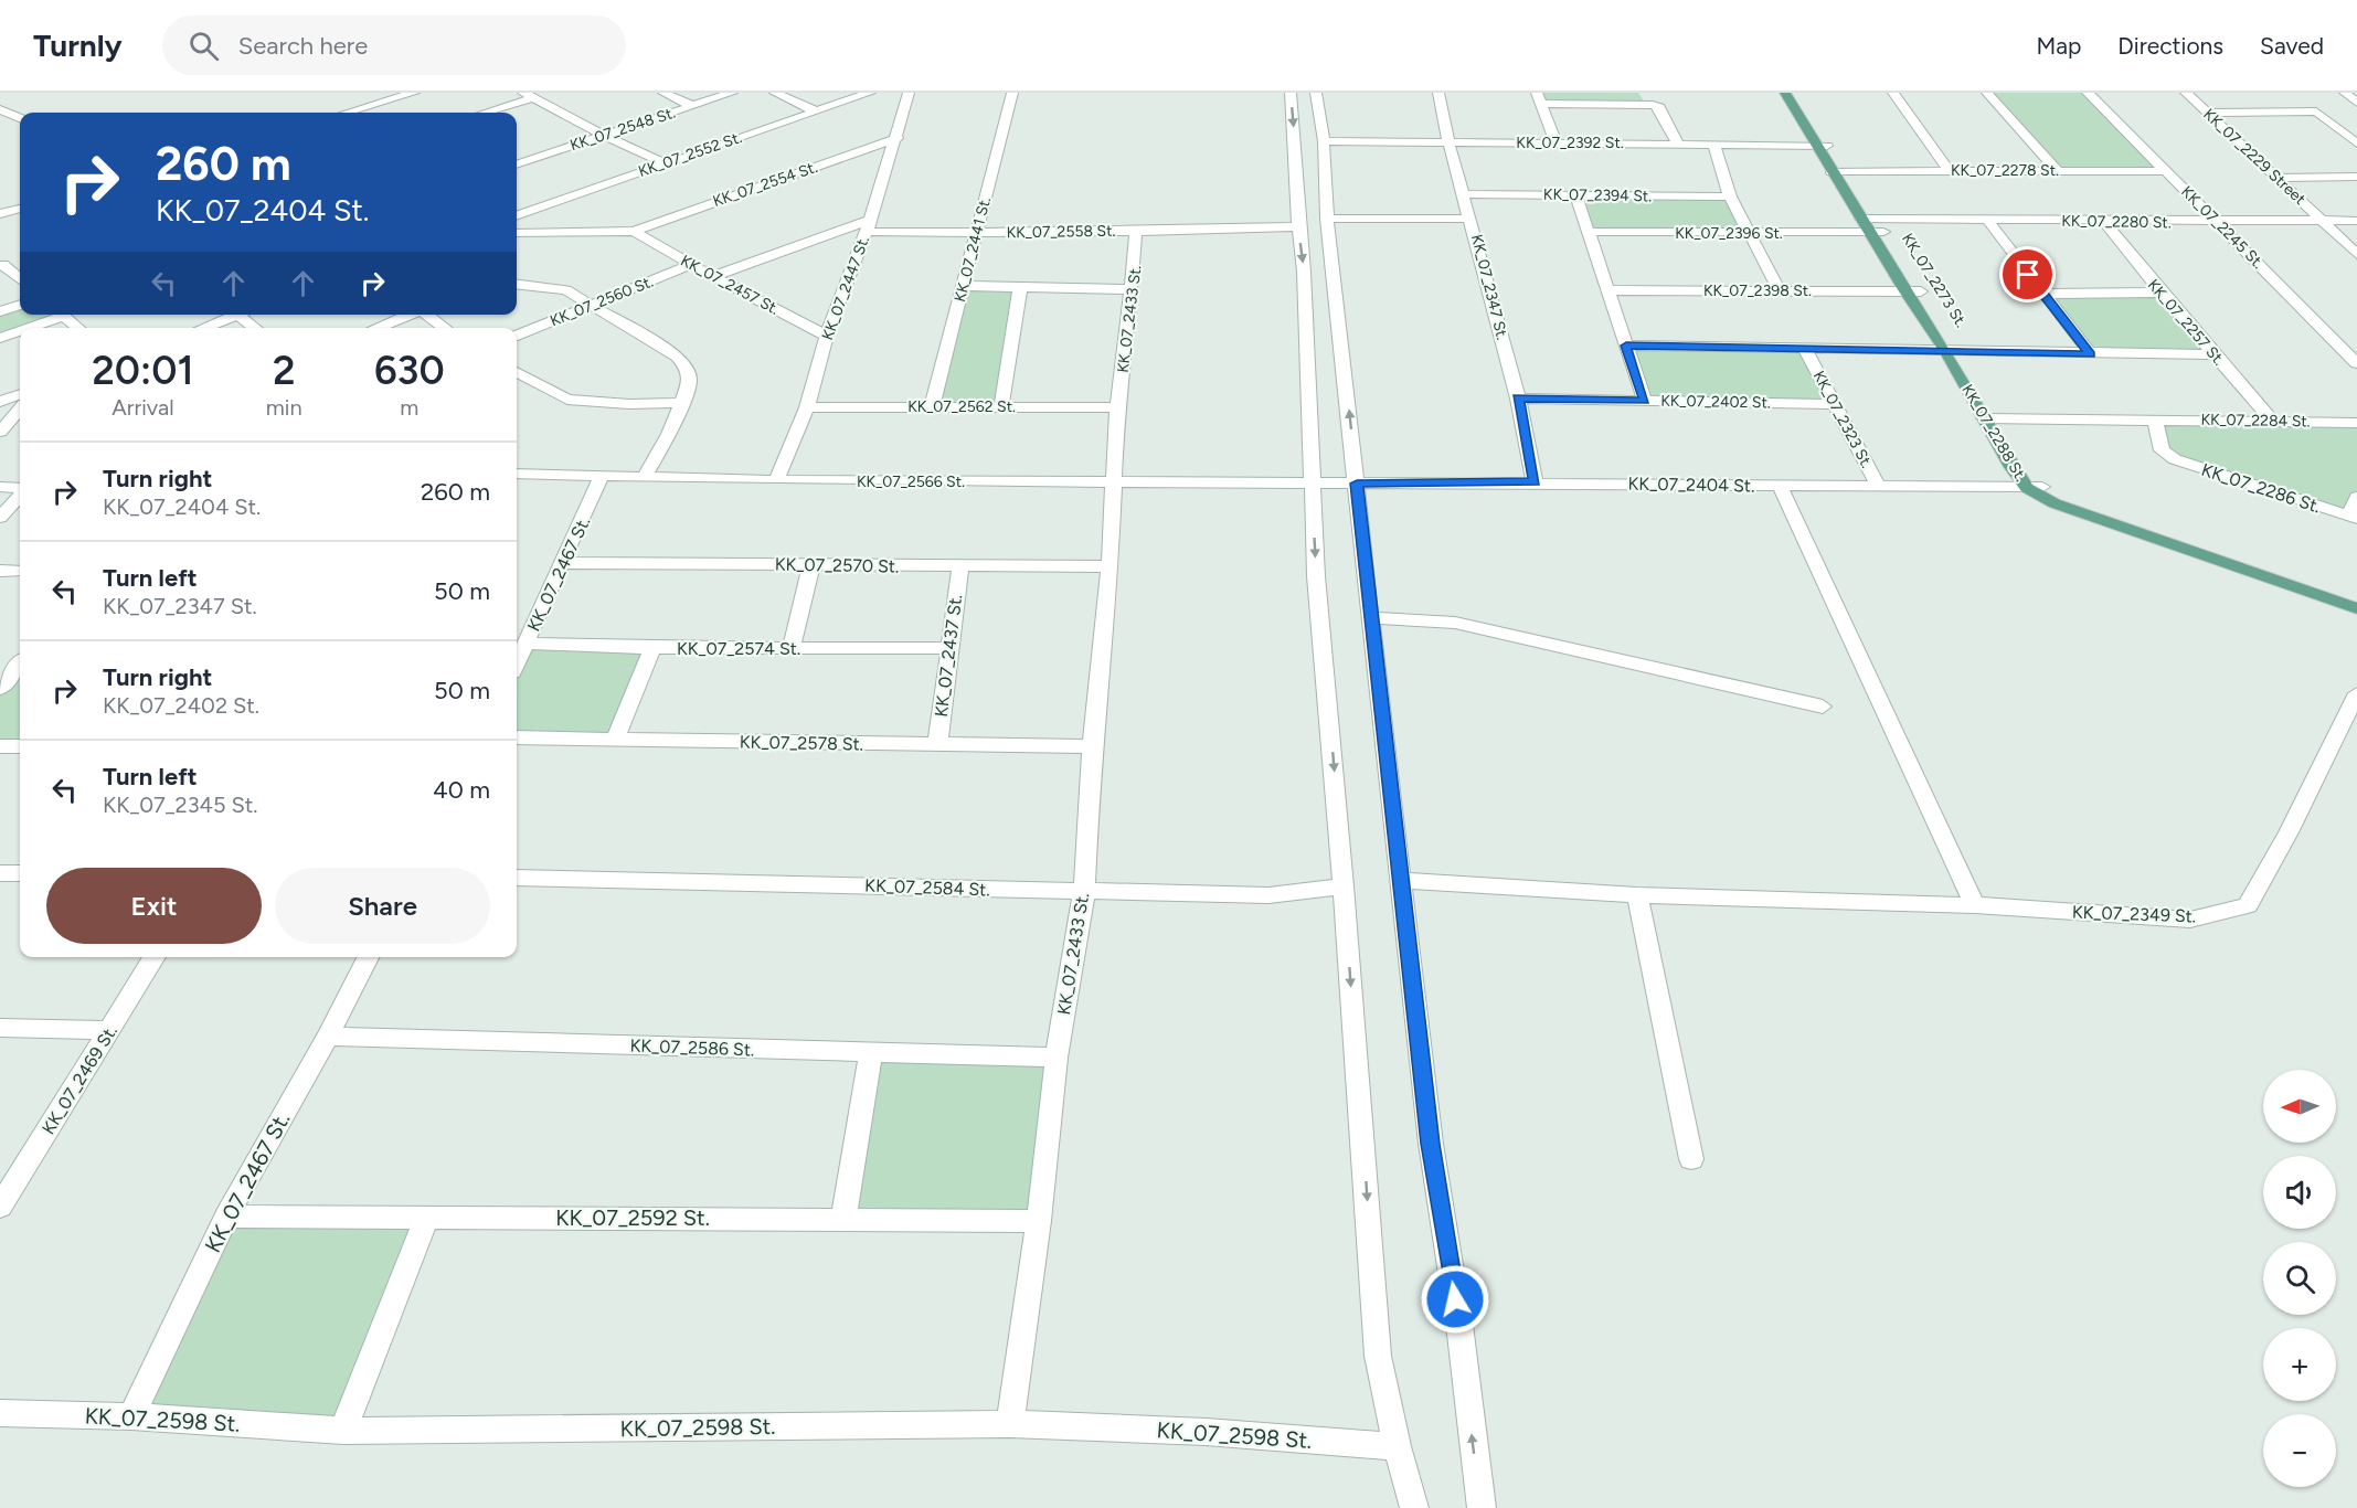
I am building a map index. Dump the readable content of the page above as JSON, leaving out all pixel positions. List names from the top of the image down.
{
  "streets": {
    "main road": ["KK_07_2288 St."],
    "street": [
      "KK_07_2548 St.",
      "KK_07_2392 St.",
      "KK_07_2552 St.",
      "KK_07_2229 Street",
      "KK_07_2278 St.",
      "KK_07_2554 St.",
      "KK_07_2394 St.",
      "KK_07_2280 St.",
      "KK_07_2245 St.",
      "KK_07_2558 St.",
      "KK_07_2396 St.",
      "KK_07_2441 St.",
      "KK_07_2457 St.",
      "KK_07_2347 St.",
      "KK_07_2447 St.",
      "KK_07_2398 St.",
      "KK_07_2560 St.",
      "KK_07_2433 St.",
      "KK_07_2257 St.",
      "KK_07_2402 St.",
      "KK_07_2562 St.",
      "KK_07_2323 St.",
      "KK_07_2284 St.",
      "KK_07_2566 St.",
      "KK_07_2404 St.",
      "KK_07_2286 St.",
      "KK_07_2570 St.",
      "KK_07_2467 St.",
      "KK_07_2574 St.",
      "KK_07_2437 St.",
      "KK_07_2578 St.",
      "KK_07_2584 St.",
      "KK_07_2349 St.",
      "KK_07_2586 St.",
      "KK_07_2469 St.",
      "KK_07_2592 St.",
      "KK_07_2598 St."
    ]
  },
  "crossings": [
    ["KK_07_2392 St.", "KK_07_2347 St."],
    ["KK_07_2392 St.", "KK_07_2288 St."],
    ["KK_07_2229 Street", "KK_07_2280 St."],
    ["KK_07_2278 St.", "KK_07_2245 St."],
    ["KK_07_2278 St.", "KK_07_2288 St."],
    ["KK_07_2554 St.", "KK_07_2457 St."],
    ["KK_07_2554 St.", "KK_07_2447 St."],
    ["KK_07_2394 St.", "KK_07_2347 St."],
    ["KK_07_2280 St.", "KK_07_2245 St."],
    ["KK_07_2280 St.", "KK_07_2396 St."],
    ["KK_07_2280 St.", "KK_07_2257 St."],
    ["KK_07_2280 St.", "KK_07_2288 St."],
    ["KK_07_2558 St.", "KK_07_2441 St."],
    ["KK_07_2558 St.", "KK_07_2447 St."],
    ["KK_07_2558 St.", "KK_07_2433 St."],
    ["KK_07_2396 St.", "KK_07_2288 St."],
    ["KK_07_2441 St.", "KK_07_2562 St."],
    ["KK_07_2457 St.", "KK_07_2447 St."],
    ["KK_07_2457 St.", "KK_07_2560 St."],
    ["KK_07_2347 St.", "KK_07_2402 St."],
    ["KK_07_2347 St.", "KK_07_2404 St."],
    ["KK_07_2447 St.", "KK_07_2562 St."],
    ["KK_07_2447 St.", "KK_07_2566 St."],
    ["KK_07_2398 St.", "KK_07_2288 St."],
    ["KK_07_2433 St.", "KK_07_2562 St."],
    ["KK_07_2433 St.", "KK_07_2566 St."],
    ["KK_07_2433 St.", "KK_07_2570 St."],
    ["KK_07_2433 St.", "KK_07_2578 St."],
    ["KK_07_2433 St.", "KK_07_2584 St."],
    ["KK_07_2433 St.", "KK_07_2586 St."],
    ["KK_07_2433 St.", "KK_07_2592 St."],
    ["KK_07_2433 St.", "KK_07_2598 St."],
    ["KK_07_2257 St.", "KK_07_2284 St."],
    ["KK_07_2402 St.", "KK_07_2323 St."],
    ["KK_07_2323 St.", "KK_07_2404 St."],
    ["KK_07_2284 St.", "KK_07_2288 St."],
    ["KK_07_2284 St.", "KK_07_2286 St."],
    ["KK_07_2288 St.", "KK_07_2404 St."],
    ["KK_07_2566 St.", "KK_07_2404 St."],
    ["KK_07_2566 St.", "KK_07_2467 St."],
    ["KK_07_2570 St.", "KK_07_2467 St."],
    ["KK_07_2570 St.", "KK_07_2437 St."],
    ["KK_07_2467 St.", "KK_07_2574 St."],
    ["KK_07_2467 St.", "KK_07_2586 St."],
    ["KK_07_2467 St.", "KK_07_2592 St."],
    ["KK_07_2467 St.", "KK_07_2598 St."],
    ["KK_07_2574 St.", "KK_07_2437 St."],
    ["KK_07_2437 St.", "KK_07_2578 St."]
  ],
  "north": "left",
  "page": {
    "header": "Turnly",
    "search": "Search here",
    "nav": ["Map", "Directions", "Saved"],
    "turn": ["260 m", "KK_07_2404 St."],
    "eta": [
      "20:01",
      "Arrival",
      "2",
      "min",
      "630",
      "m"
    ],
    "list": [
      {
        "name": "Turn right",
        "note": "KK_07_2404 St.",
        "value": "260 m"
      },
      {
        "name": "Turn left",
        "note": "KK_07_2347 St.",
        "value": "50 m"
      },
      {
        "name": "Turn right",
        "note": "KK_07_2402 St.",
        "value": "50 m"
      },
      {
        "name": "Turn left",
        "note": "KK_07_2345 St.",
        "value": "40 m"
      }
    ],
    "buttons": ["Exit", "Share"],
    "map_buttons": ["+", "−"]
  }
}
